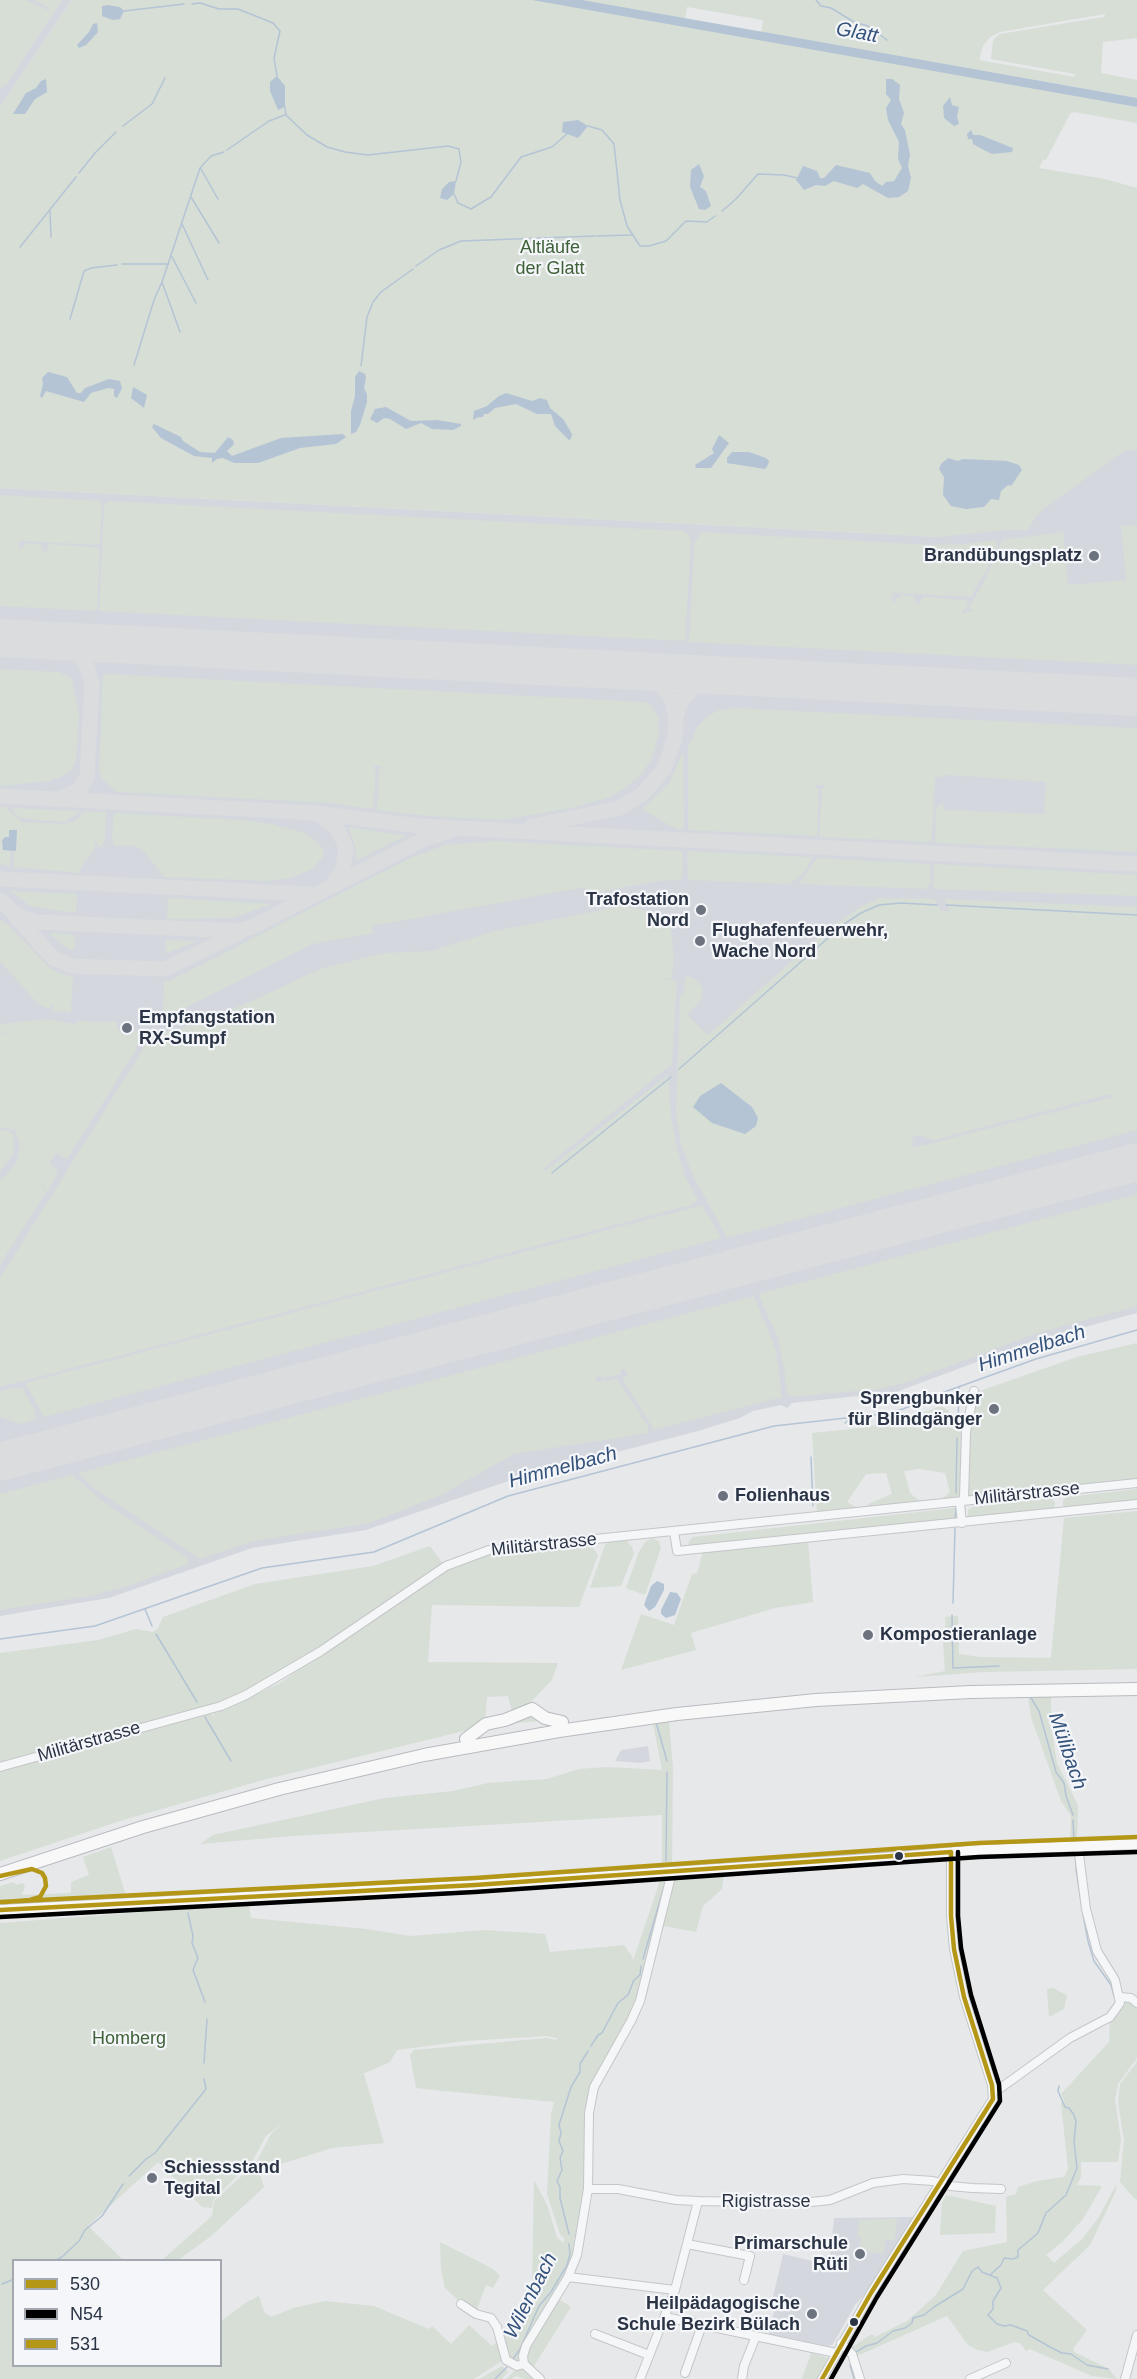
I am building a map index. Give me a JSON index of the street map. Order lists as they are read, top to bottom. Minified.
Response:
{"streets":{"street":["Militärstrasse","Rigistrasse"]},"water":["Glatt","Himmelbach","Mülibach","Wilenbach"],"parks":["Altläufe der Glatt","Homberg"],"places":["Brandübungsplatz","Trafostation Nord","Flughafenfeuerwehr, Wache Nord","Empfangstation RX-Sumpf","Sprengbunker für Blindgänger","Folienhaus","Kompostieranlage","Schiessstand Tegital","Primarschule Rüti","Heilpädagogische Schule Bezirk Bülach"],"lines":["transit line 531","transit line 530","transit line N54"],"legend":["530","N54","531"]}
